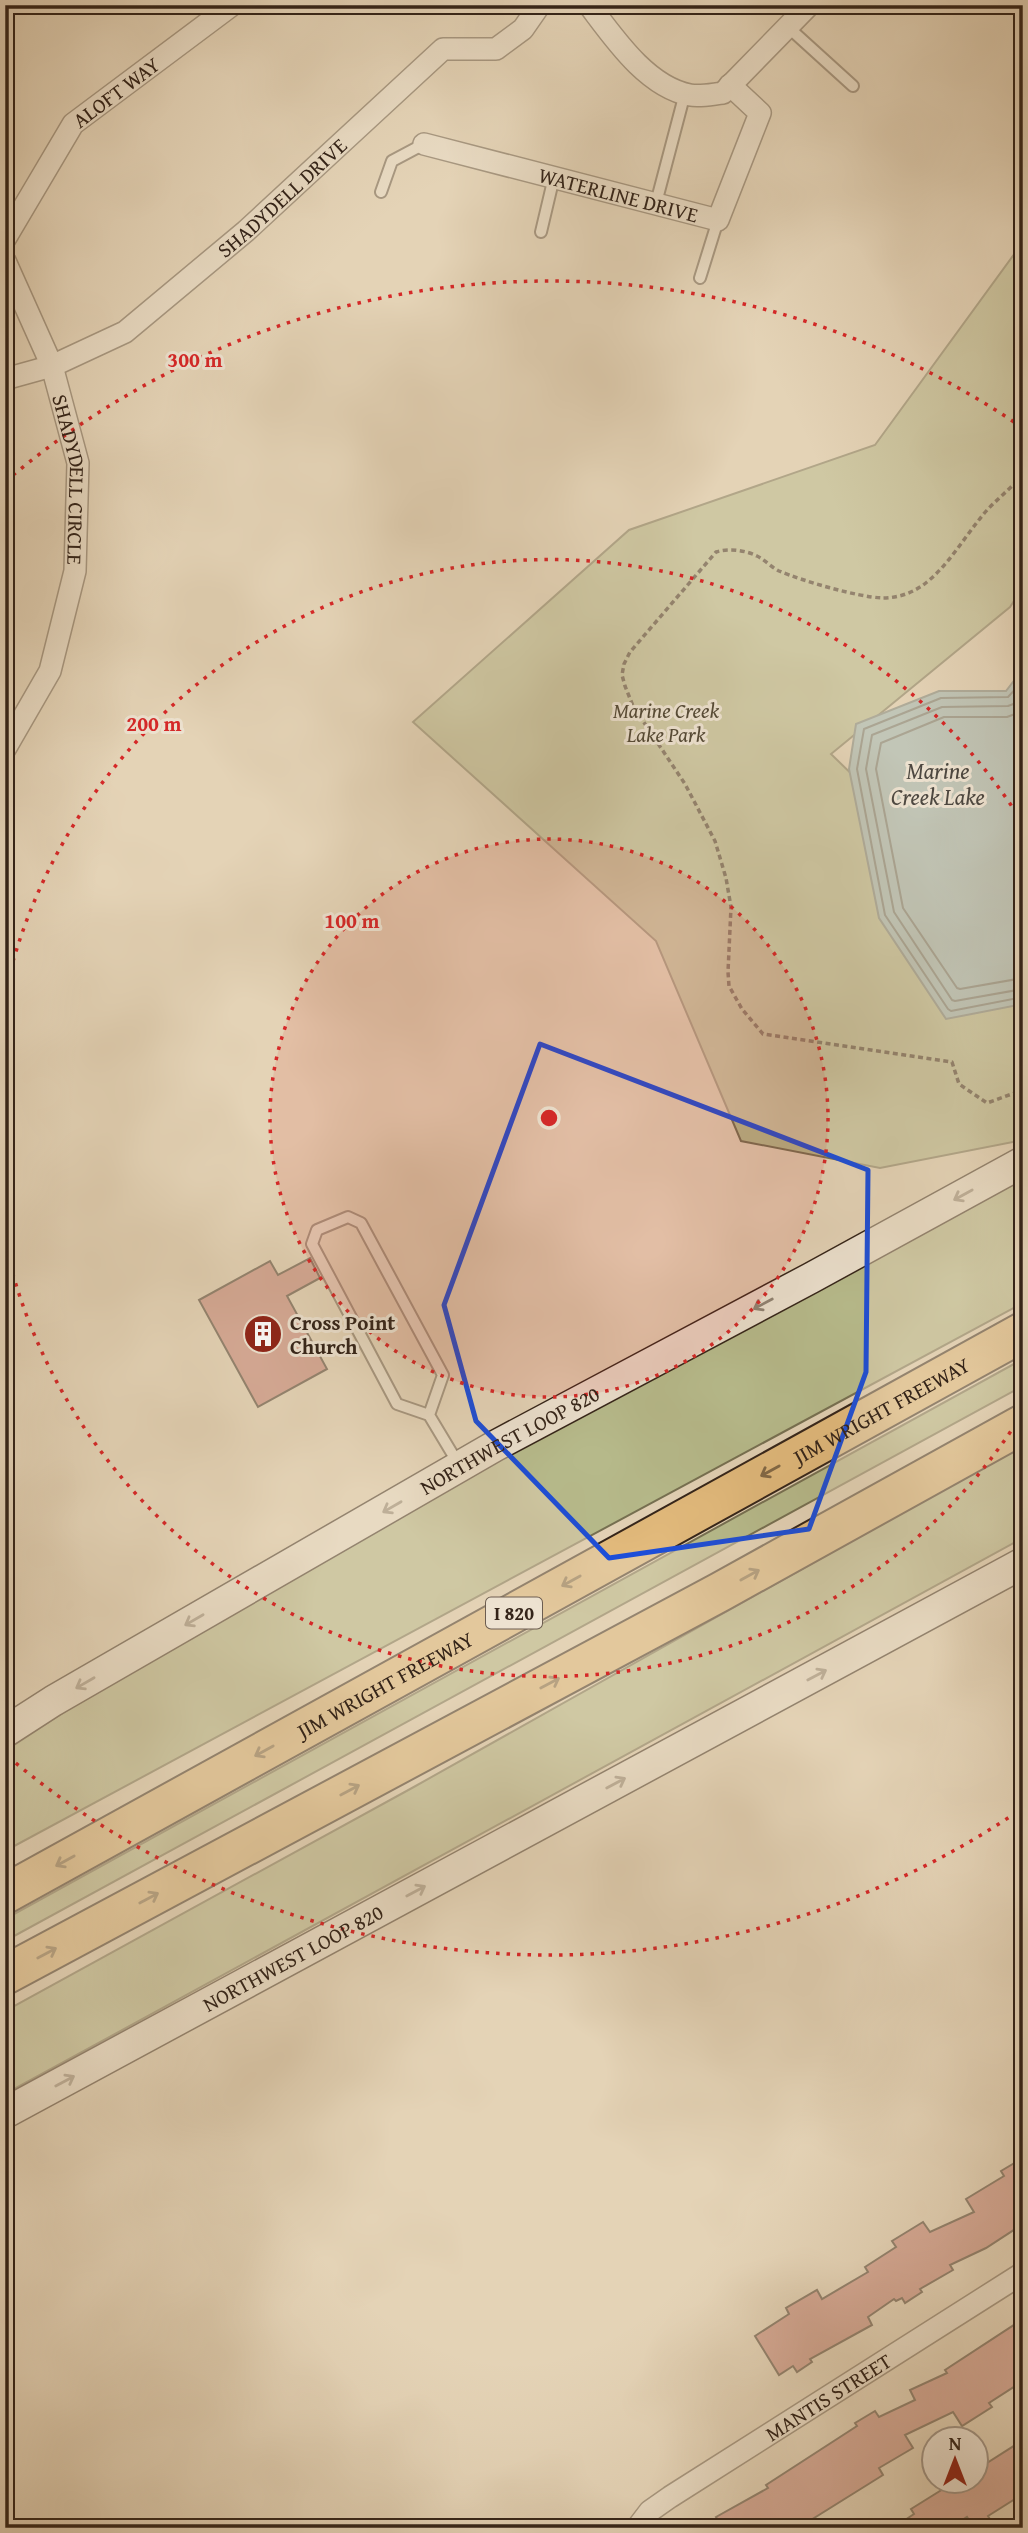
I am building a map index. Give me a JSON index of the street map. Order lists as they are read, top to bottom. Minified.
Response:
{"streets":{"highway":["JIM WRIGHT FREEWAY","I 820"],"main road":["NORTHWEST LOOP 820"],"street":["ALOFT WAY","WATERLINE DRIVE","SHADYDELL DRIVE","SHADYDELL CIRCLE","MANTIS STREET"]},"crossings":[["SHADYDELL DRIVE","SHADYDELL CIRCLE"]],"water":["Marine Creek Lake"],"parks":["Marine Creek Lake Park"],"places":{"building":["Cross Point Church"]},"north":"top","rings":["300 m","200 m","100 m"]}
